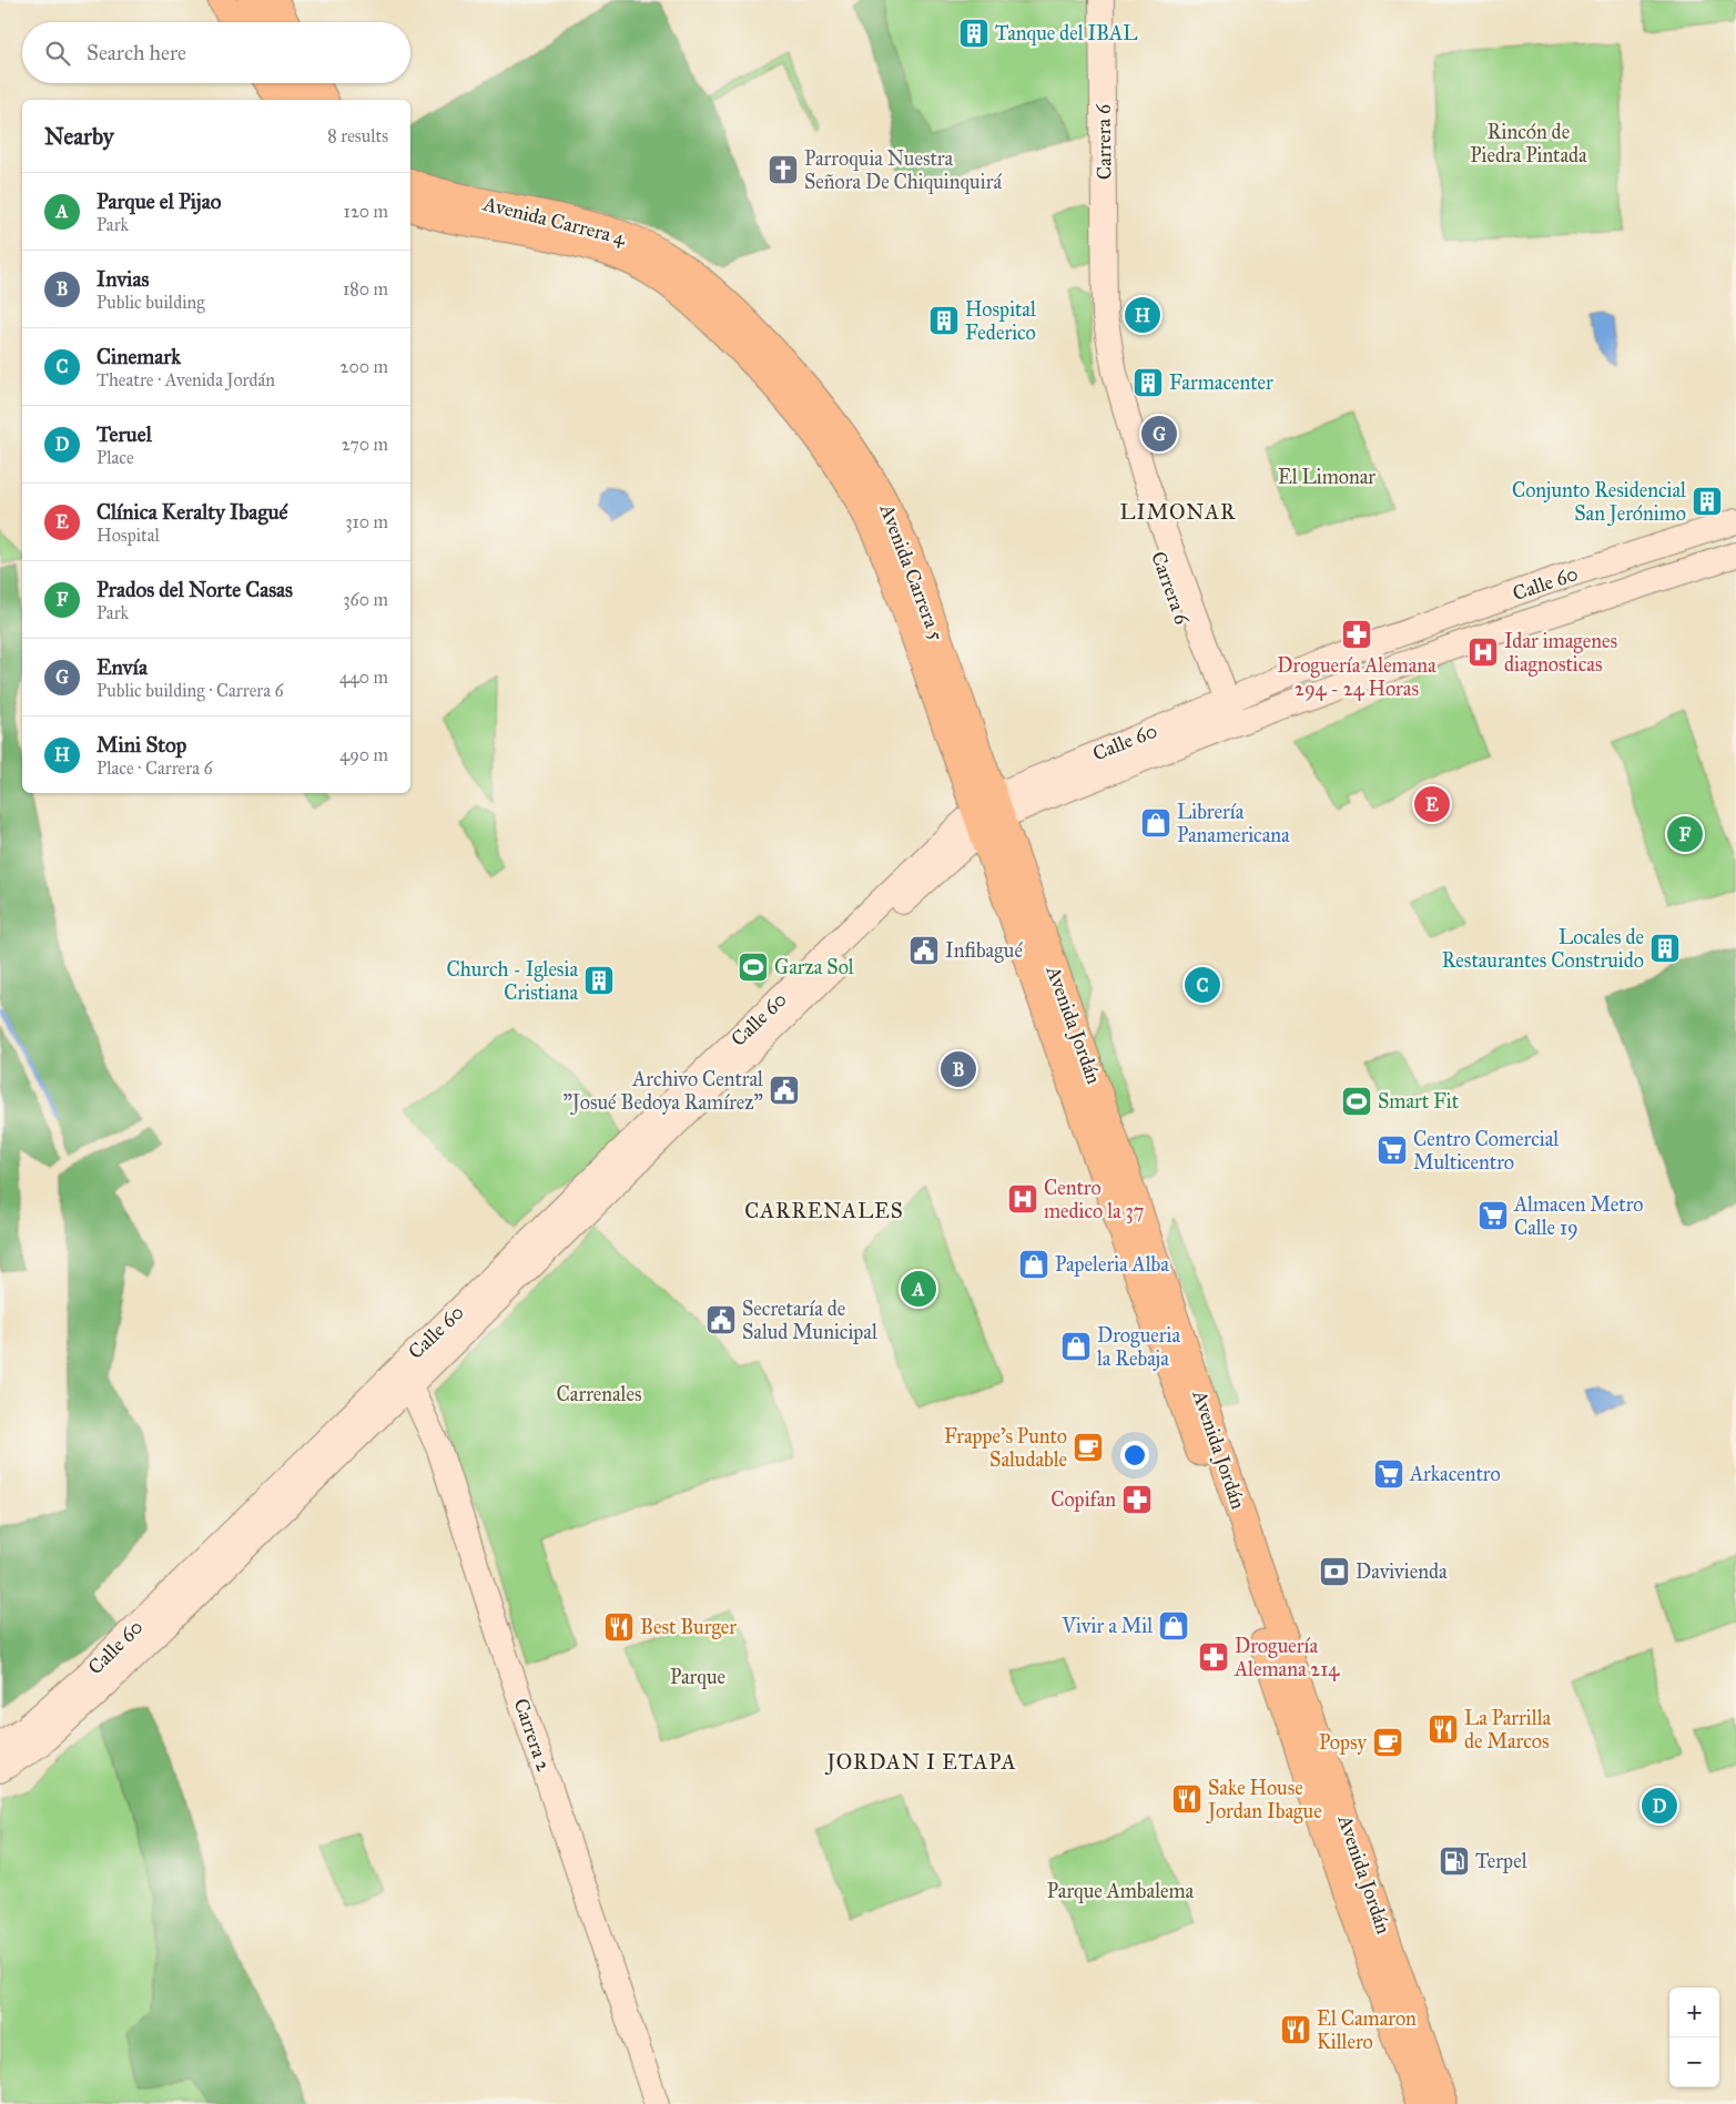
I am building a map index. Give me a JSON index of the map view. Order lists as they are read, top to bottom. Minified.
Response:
{"streets":{"main road":["Carrera 6","Avenida Carrera 4","Avenida Carrera 5","Calle 60","Avenida Jordán","Carrera 2"]},"crossings":[["Carrera 6","Calle 60"],["Avenida Carrera 4","Avenida Carrera 5"],["Avenida Carrera 5","Calle 60"],["Avenida Carrera 5","Avenida Jordán"],["Calle 60","Avenida Jordán"],["Calle 60","Carrera 2"]],"districts":["LIMONAR","CARRENALES","JORDAN I ETAPA"],"parks":["Rincón de Piedra Pintada","El Limonar","Carrenales","Parque","Parque Ambalema"],"places":{"building":["Tanque del IBAL","Hospital Federico","Farmacenter","Conjunto Residencial San Jerónimo","Locales de Restaurantes Construido","Church - Iglesia Cristiana"],"church":["Parroquia Nuestra Señora De Chiquinquirá"],"pharmacy":["Droguería Alemana 294 - 24 Horas","Copifan","Droguería Alemana 214"],"hospital":["Idar imagenes diagnosticas","Centro medico la 37"],"shop":["Librería Panamericana","Papeleria Alba","Drogueria la Rebaja","Vivir a Mil"],"public building":["Infibagué","Archivo Central \"Josué Bedoya Ramírez\"","Secretaría de Salud Municipal"],"sports":["Garza Sol","Smart Fit"],"supermarket":["Centro Comercial Multicentro","Almacen Metro Calle 19","Arkacentro"],"cafe":["Frappe's Punto Saludable","Popsy"],"bank":["Davivienda"],"restaurant":["Best Burger","La Parrilla de Marcos","Sake House Jordan Ibague","El Camaron Killero"],"fuel station":["Terpel"]},"page":{"search":"Search here","heading":["Nearby","8 results"],"list":[{"mark":"A","name":"Parque el Pijao","note":"Park","value":"120 m"},{"mark":"B","name":"Invias","note":"Public building","value":"180 m"},{"mark":"C","name":"Cinemark","note":"Theatre · Avenida Jordán","value":"200 m"},{"mark":"D","name":"Teruel","note":"Place","value":"270 m"},{"mark":"E","name":"Clínica Keralty Ibagué","note":"Hospital","value":"310 m"},{"mark":"F","name":"Prados del Norte Casas","note":"Park","value":"360 m"},{"mark":"G","name":"Envía","note":"Public building · Carrera 6","value":"440 m"},{"mark":"H","name":"Mini Stop","note":"Place · Carrera 6","value":"490 m"}],"pins":["H","G","E","F","C","B","A","D"],"map_buttons":["+","−"]}}
